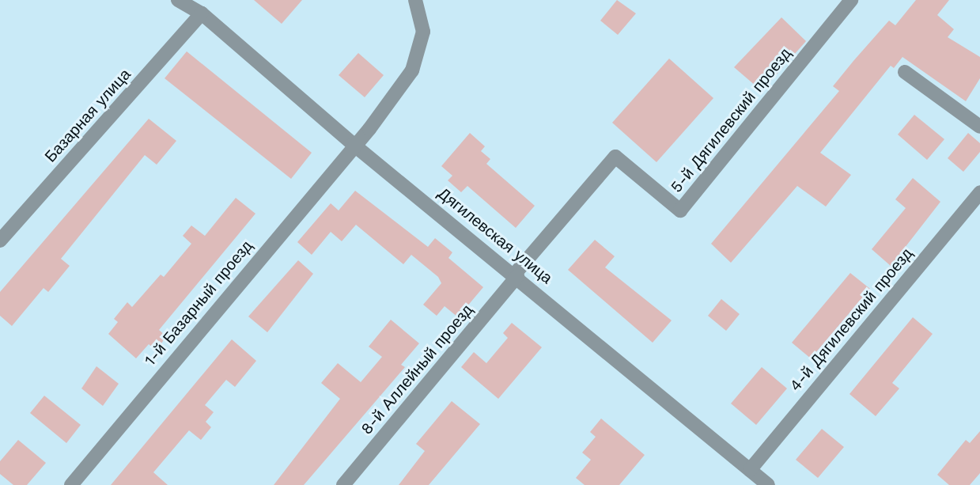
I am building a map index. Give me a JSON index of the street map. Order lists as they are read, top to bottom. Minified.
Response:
{"streets":{"street":["Базарная улица","5-й Дягилевский проезд","Дягилевская улица","1-й Базарный проезд","4-й Дягилевский проезд","8-й Аллейный проезд"]},"crossings":[["Базарная улица","Дягилевская улица"],["5-й Дягилевский проезд","Дягилевская улица"],["5-й Дягилевский проезд","8-й Аллейный проезд"],["Дягилевская улица","1-й Базарный проезд"],["Дягилевская улица","4-й Дягилевский проезд"],["Дягилевская улица","8-й Аллейный проезд"]]}
